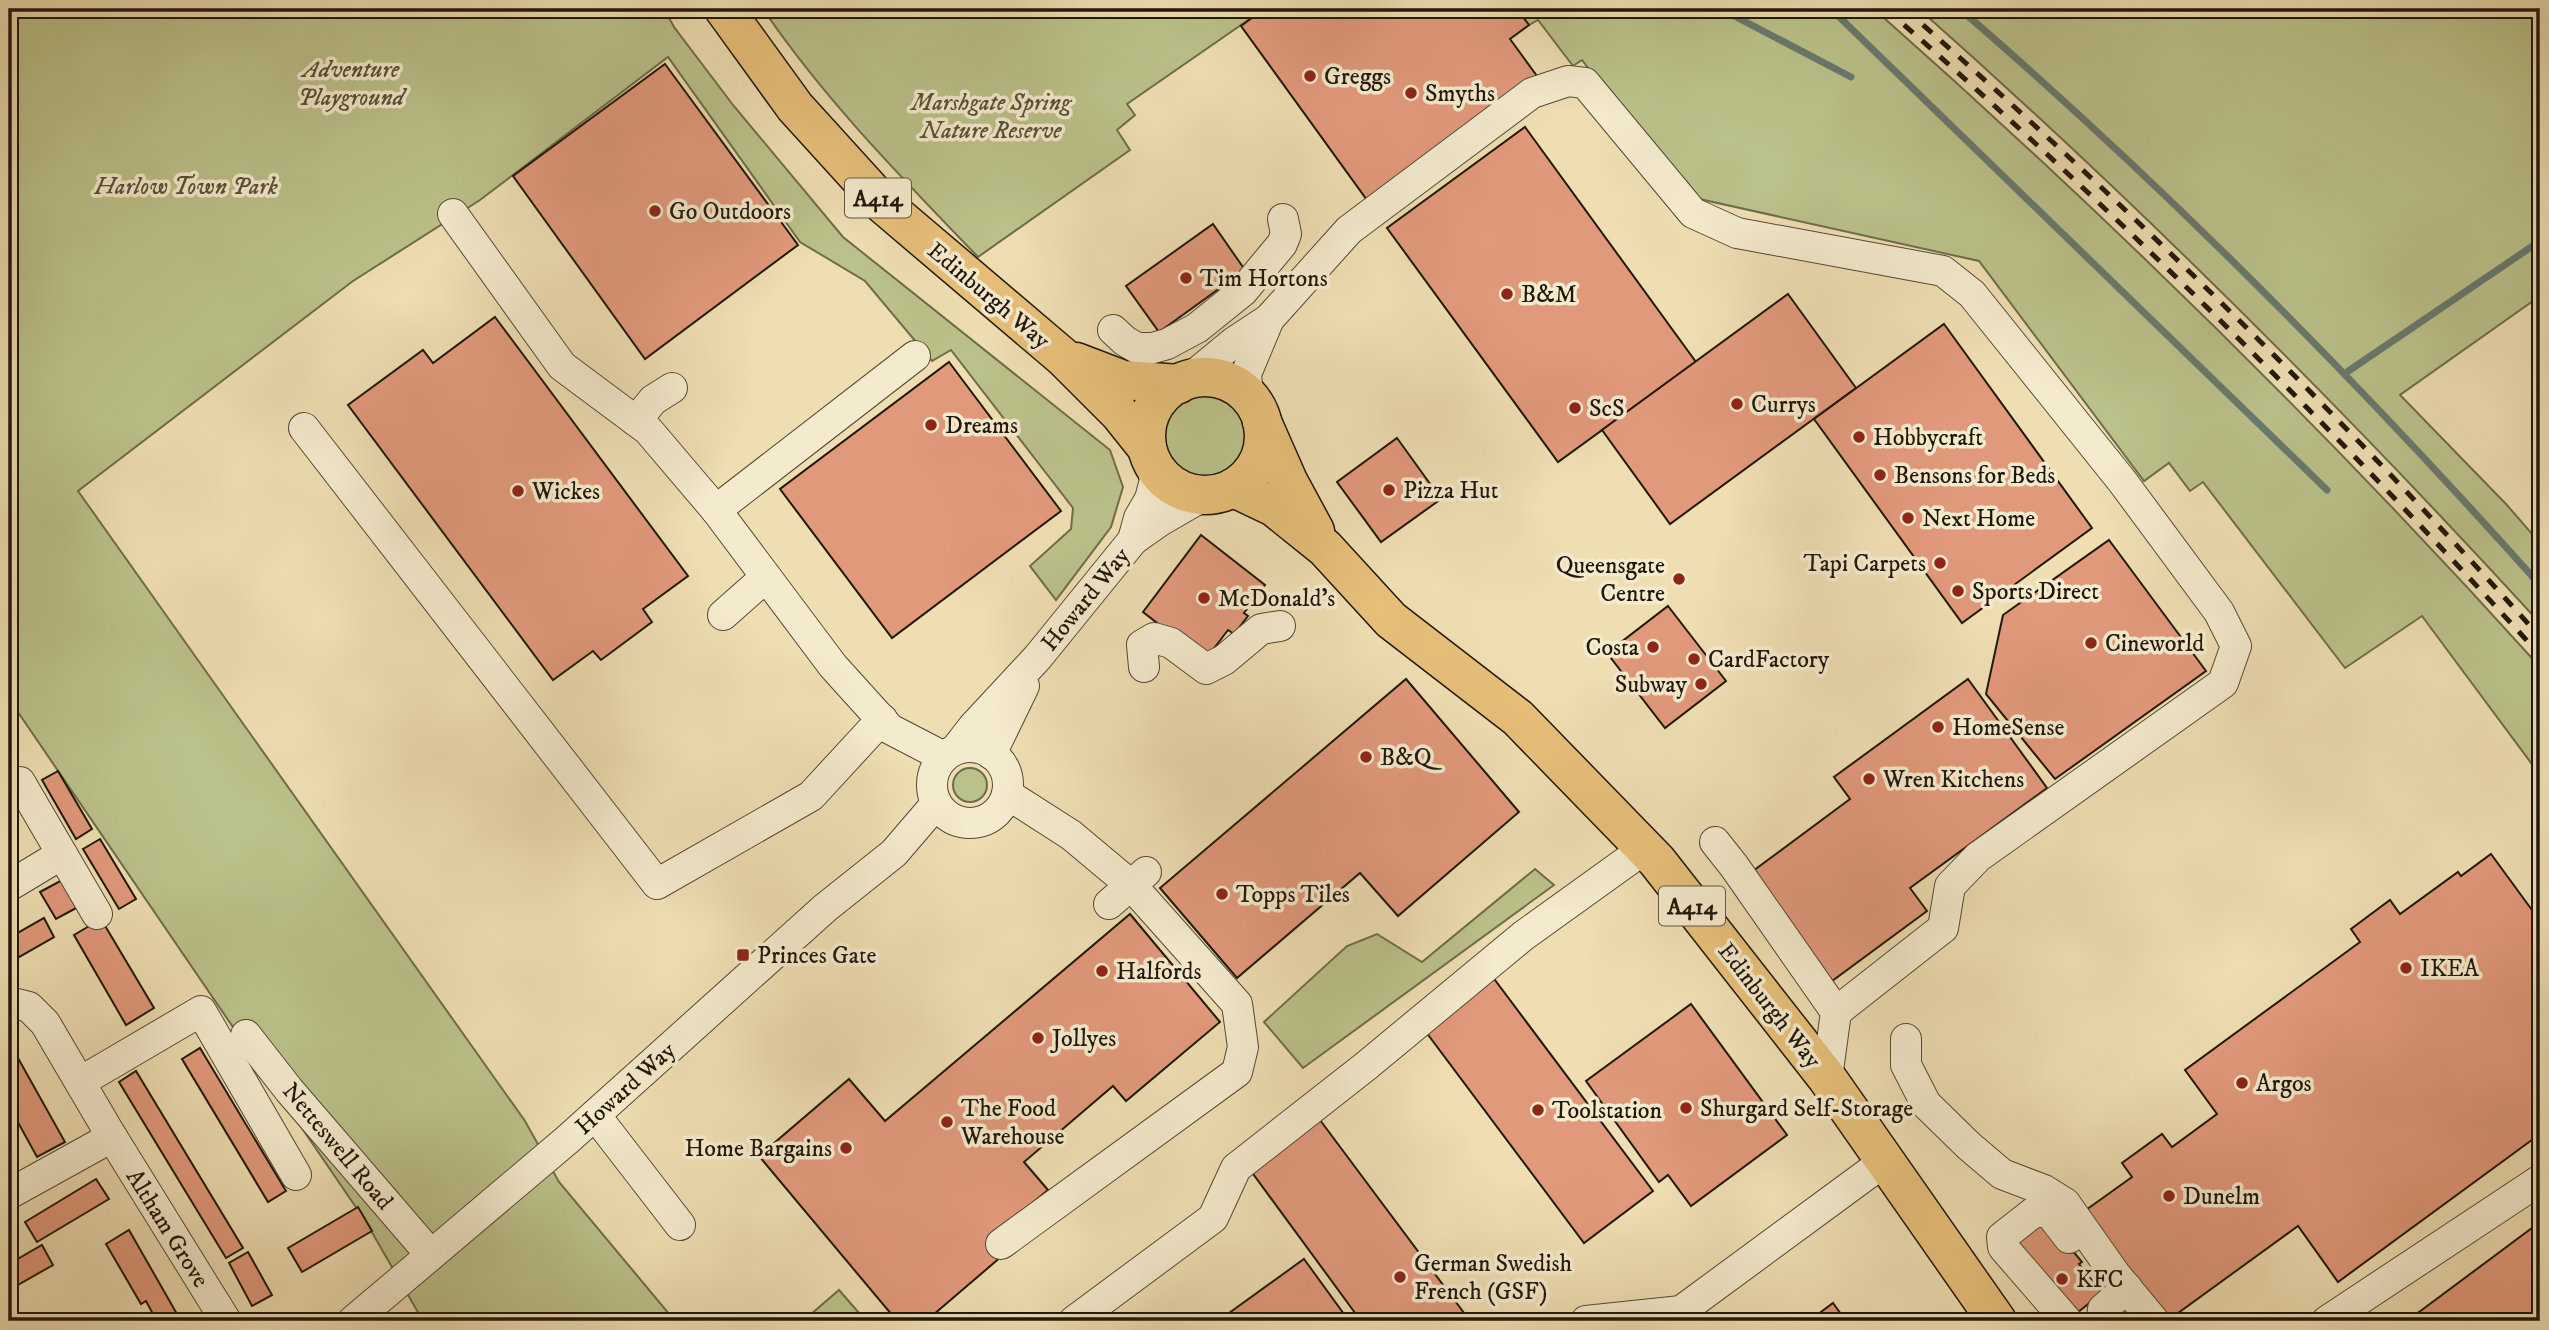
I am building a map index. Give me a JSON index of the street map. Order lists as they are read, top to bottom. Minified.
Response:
{"streets":{"highway":["A414","Edinburgh Way"],"street":["Howard Way","Netteswell Road","Altham Grove"]},"crossings":[["Howard Way","Netteswell Road"]],"parks":["Adventure Playground","Marshgate Spring Nature Reserve","Harlow Town Park"],"places":{"other":["Greggs","Smyths","Go Outdoors","Tim Hortons","B&M","Currys","ScS","Dreams","Hobbycraft","Bensons for Beds","Pizza Hut","Wickes","Next Home","Tapi Carpets","Queensgate Centre","Sports Direct","McDonald's","Cineworld","Costa","CardFactory","Subway","HomeSense","B&Q","Wren Kitchens","Topps Tiles","IKEA","Halfords","Jollyes","Argos","Shurgard Self-Storage","Toolstation","The Food Warehouse","Home Bargains","Dunelm","German Swedish French (GSF)","KFC"],"transit":["Princes Gate"]}}
